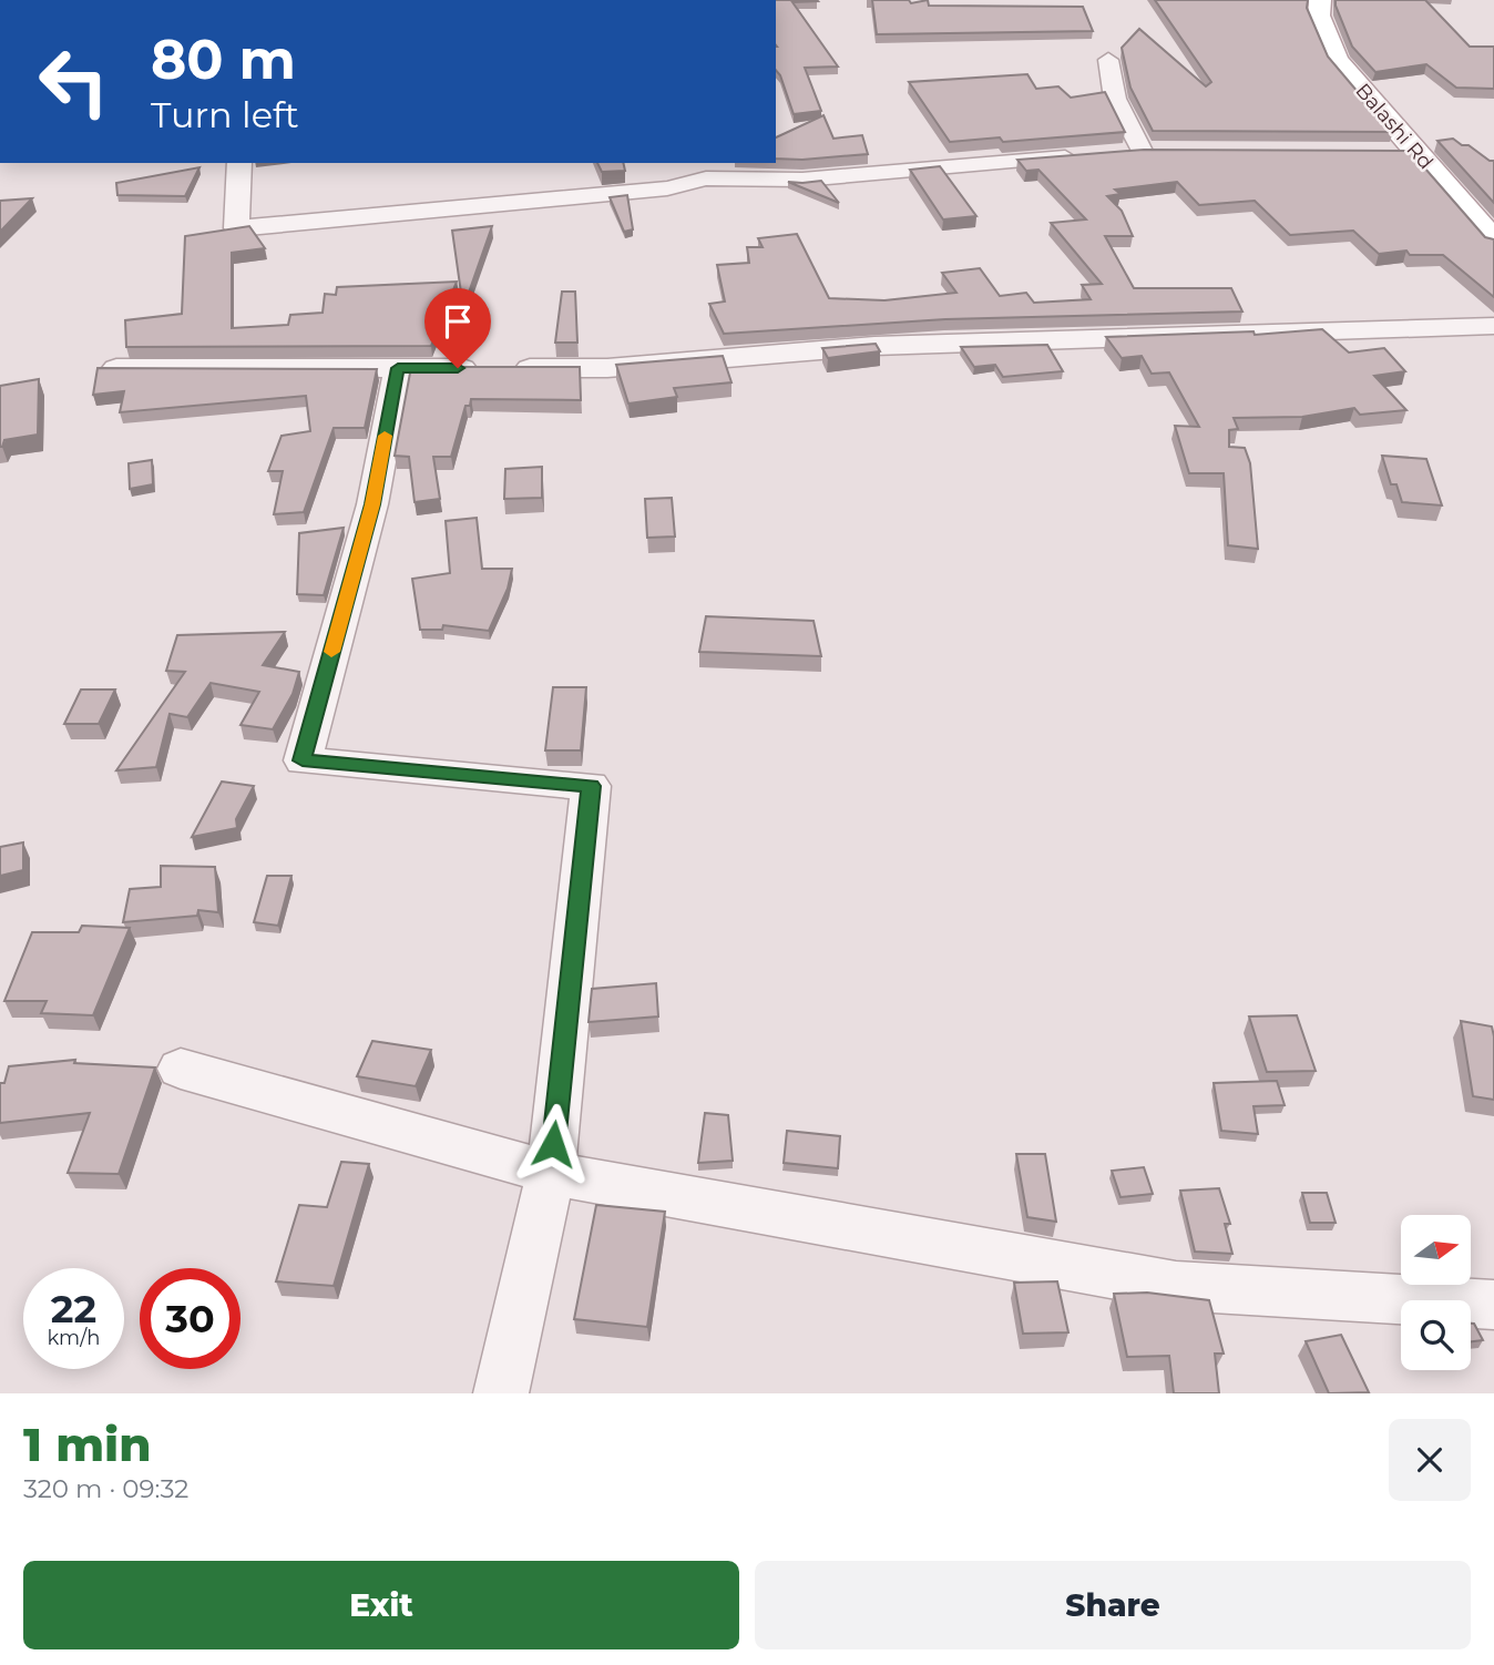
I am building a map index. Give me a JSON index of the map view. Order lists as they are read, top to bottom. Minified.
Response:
{"streets":{"main road":["Balashi Rd"]},"north":"right","page":{"turn":["80 m","Turn left"],"speed":"22 km/h","limit":"30","heading":["1 min","320 m · 09:32"],"buttons":["Exit","Share"]}}
